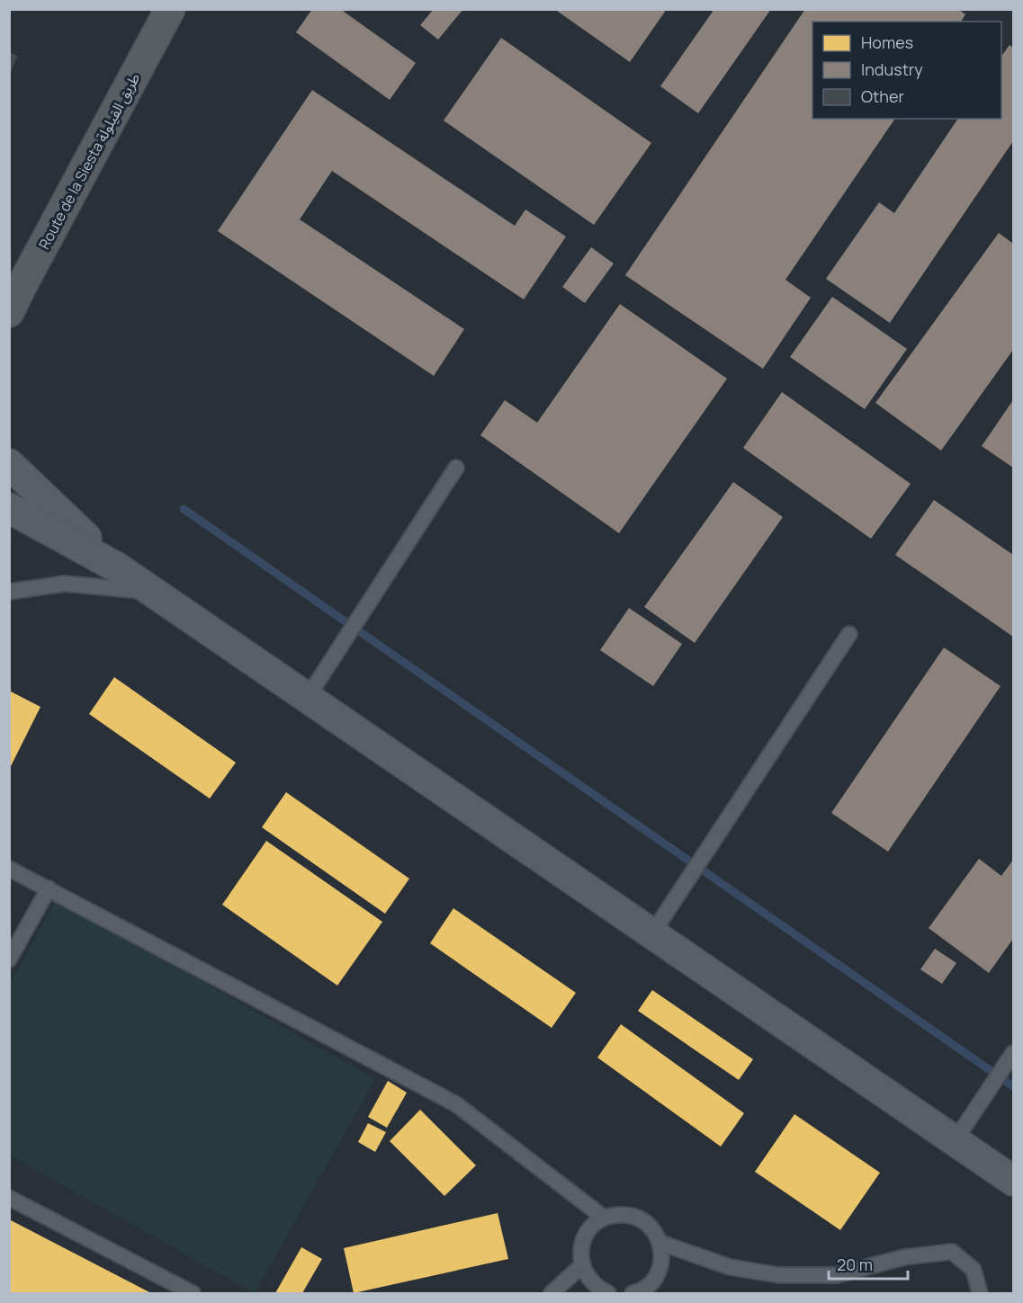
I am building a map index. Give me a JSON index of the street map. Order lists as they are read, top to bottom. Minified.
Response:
{"streets":{"main road":["Route de la Siesta طريق القيلولة"]},"legend":["Homes","Industry","Other"],"scale_bar":"20 m"}
